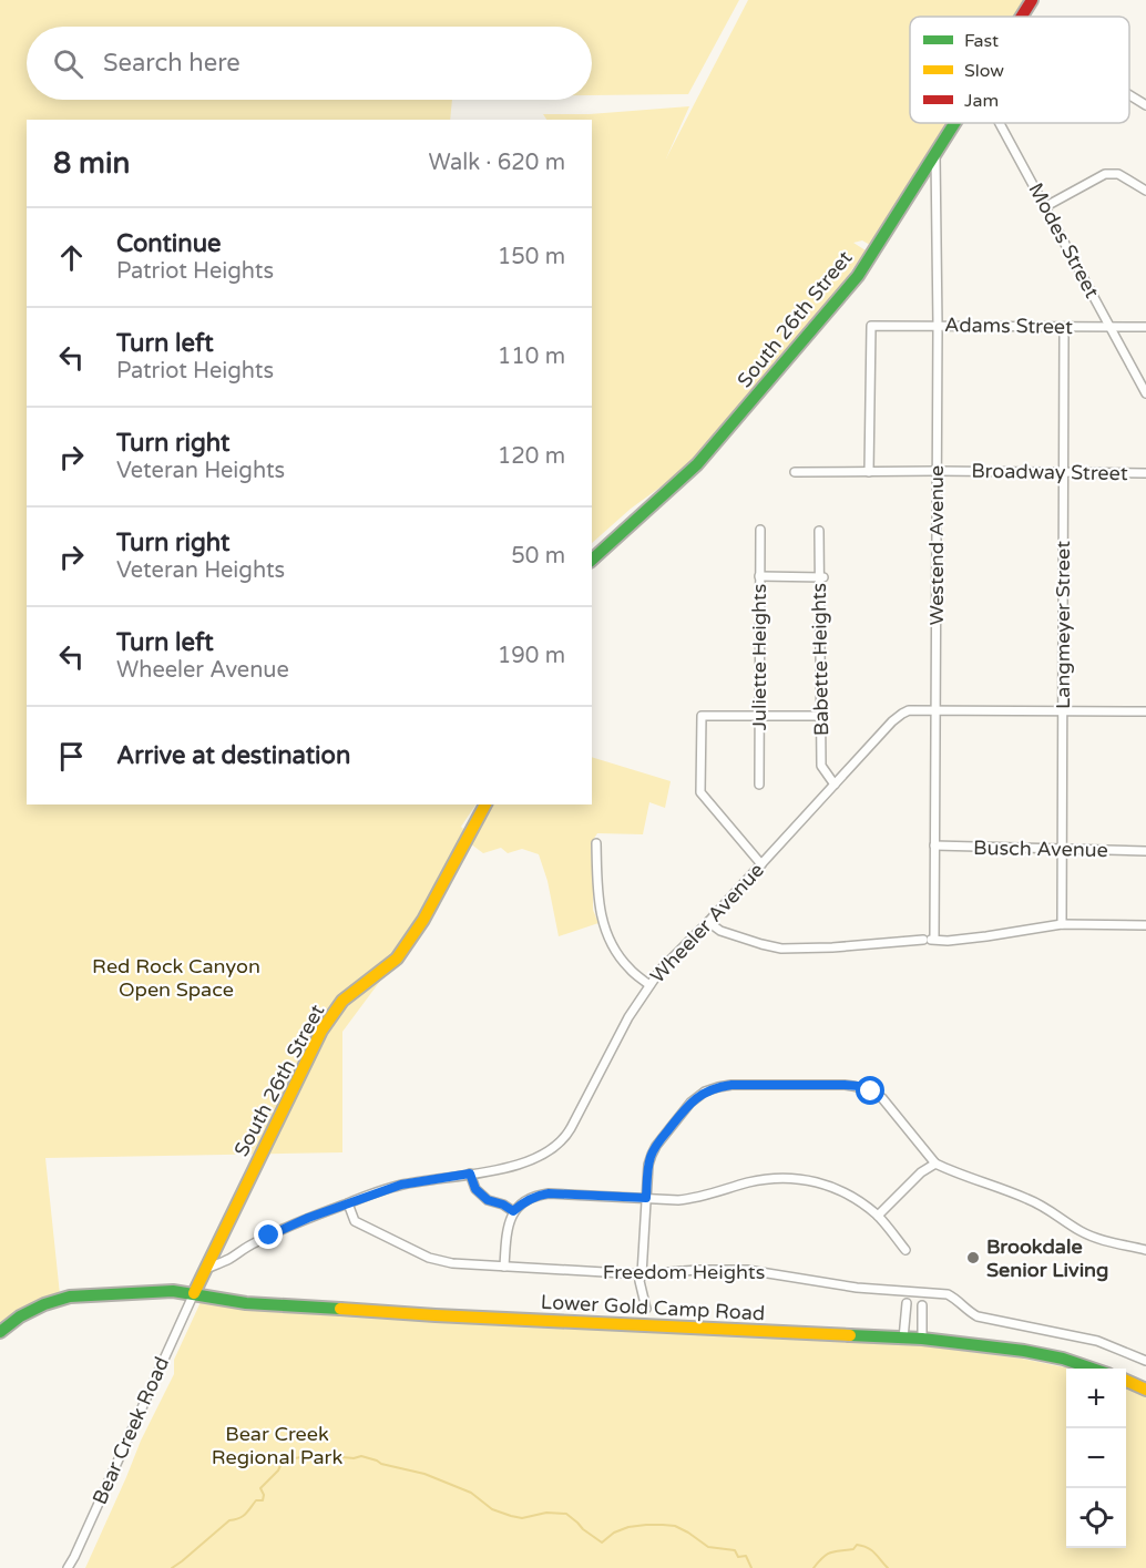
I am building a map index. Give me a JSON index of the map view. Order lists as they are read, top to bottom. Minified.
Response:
{"streets":{"street":["Modes Street","South 26th Street","Adams Street","Broadway Street","Westend Avenue","Langmeyer Street","Juliette Heights","Babette Heights","Busch Avenue","Wheeler Avenue","Freedom Heights","Lower Gold Camp Road","Bear Creek Road"]},"crossings":[["Modes Street","Adams Street"],["South 26th Street","Westend Avenue"],["South 26th Street","Wheeler Avenue"],["South 26th Street","Lower Gold Camp Road"],["South 26th Street","Bear Creek Road"],["Adams Street","Broadway Street"],["Adams Street","Westend Avenue"],["Adams Street","Langmeyer Street"],["Broadway Street","Westend Avenue"],["Broadway Street","Langmeyer Street"],["Westend Avenue","Busch Avenue"],["Westend Avenue","Wheeler Avenue"],["Langmeyer Street","Busch Avenue"],["Langmeyer Street","Wheeler Avenue"],["Babette Heights","Wheeler Avenue"],["Wheeler Avenue","Freedom Heights"],["Lower Gold Camp Road","Bear Creek Road"]],"parks":["Red Rock Canyon Open Space","Bear Creek Regional Park"],"places":["Brookdale Senior Living"],"legend":["Fast","Slow","Jam"],"page":{"search":"Search here","heading":["8 min","Walk · 620 m"],"list":[["Continue","Patriot Heights","150 m"],["Turn left","Patriot Heights","110 m"],["Turn right","Veteran Heights","120 m"],["Turn right","Veteran Heights","50 m"],["Turn left","Wheeler Avenue","190 m"],"Arrive at destination"],"map_buttons":["+","−"]}}
